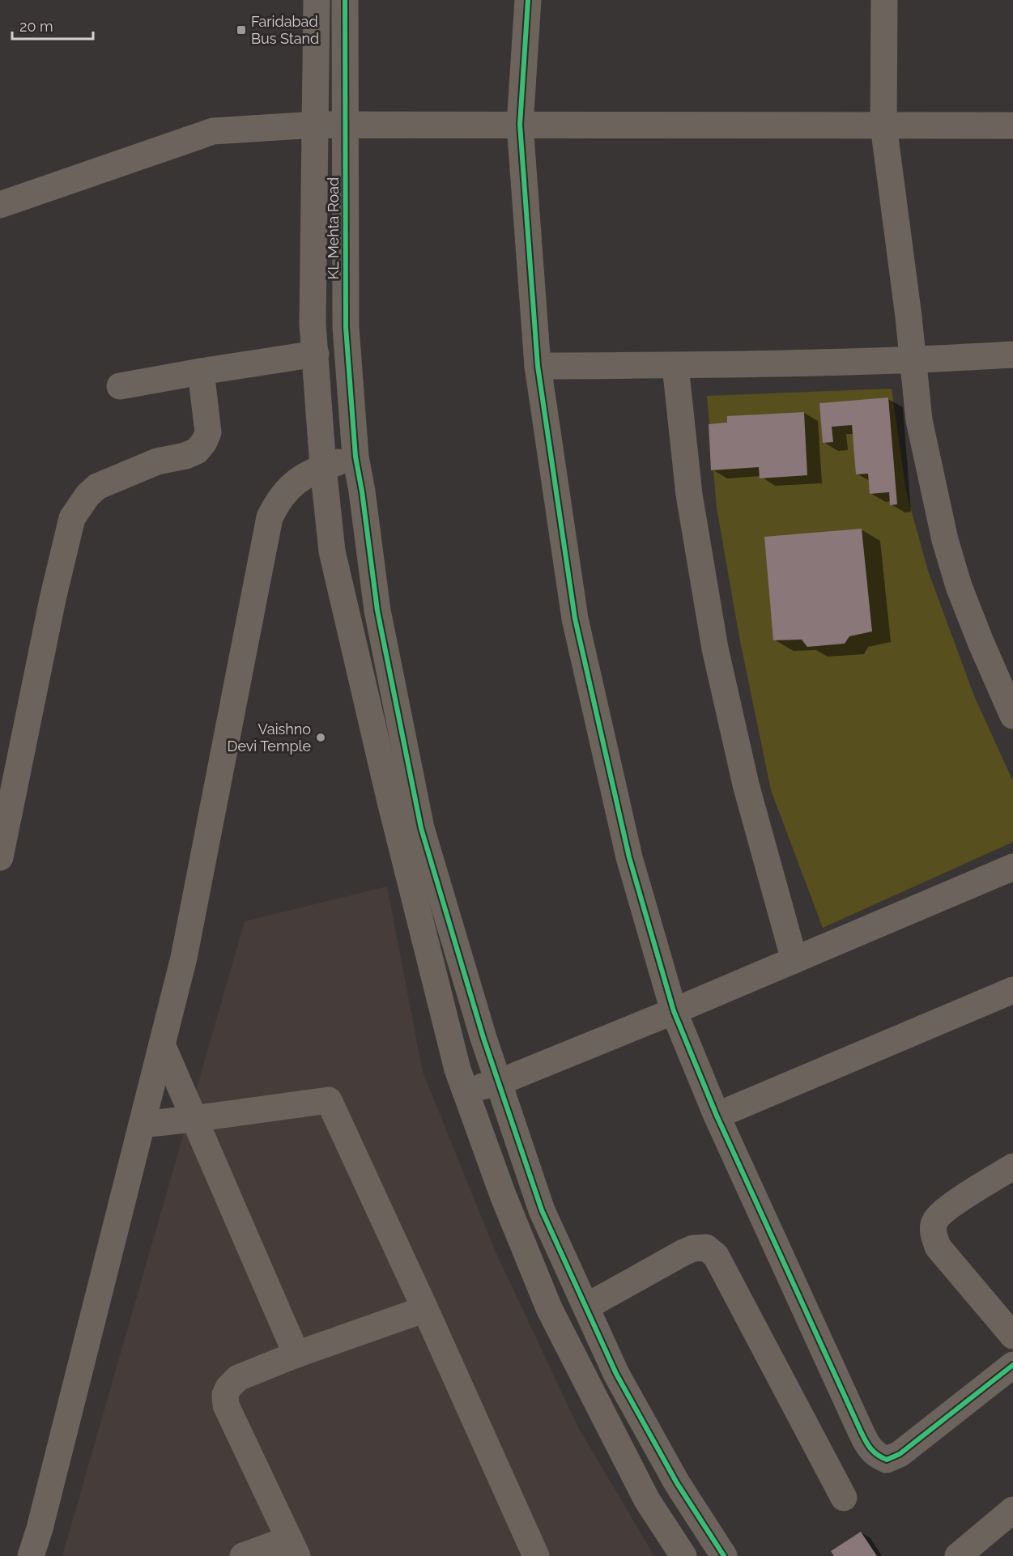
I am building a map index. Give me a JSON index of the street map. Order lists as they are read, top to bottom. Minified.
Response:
{"streets":{"street":["KL Mehta Road"]},"places":{"transit":["Faridabad Bus Stand"],"other":["Vaishno Devi Temple"]},"scale_bar":"20 m"}
